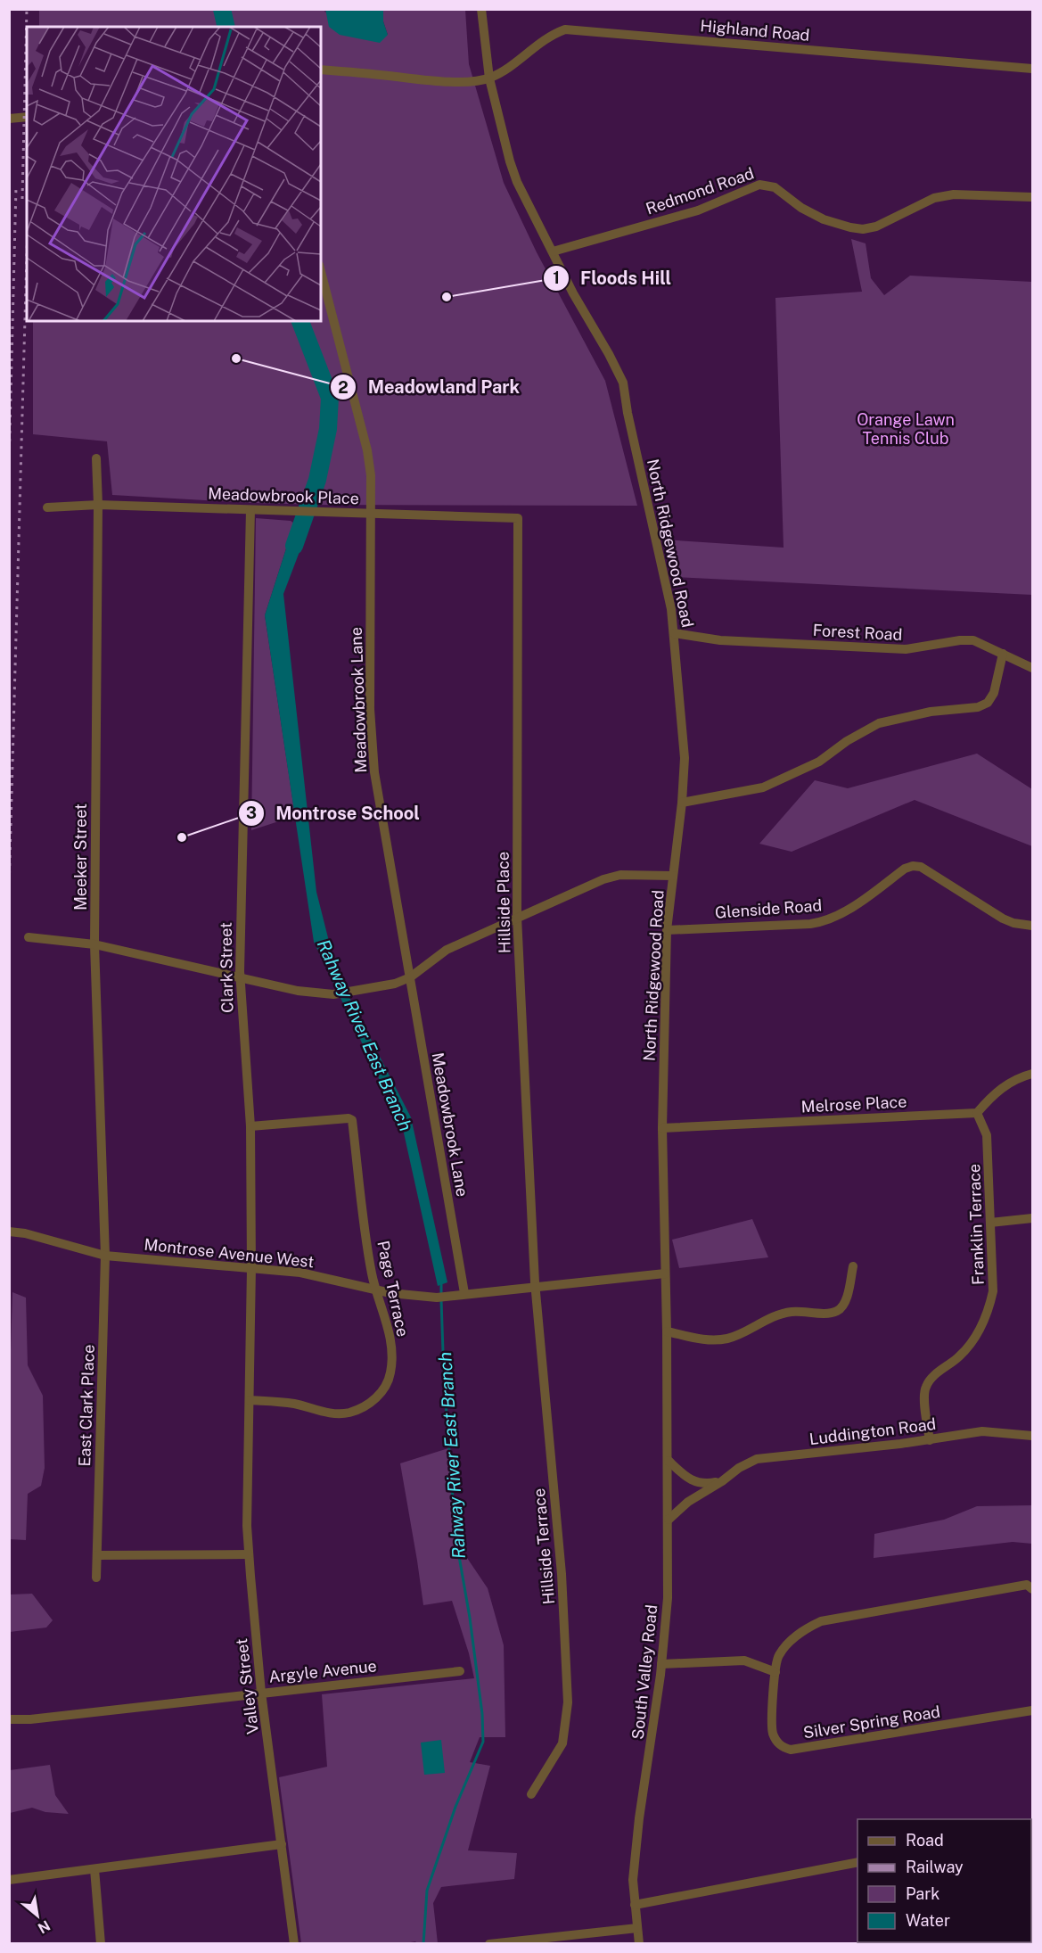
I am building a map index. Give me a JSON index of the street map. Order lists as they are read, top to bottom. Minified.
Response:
{"streets":{"street":["Highland Road","Redmond Road","Meadowbrook Place","North Ridgewood Road","Forest Road","Meadowbrook Lane","Meeker Street","Hillside Place","Glenside Road","Clark Street","Melrose Place","Franklin Terrace","Montrose Avenue West","Page Terrace","East Clark Place","Luddington Road","Hillside Terrace","Argyle Avenue","South Valley Road","Valley Street","Silver Spring Road"]},"crossings":[["Highland Road","North Ridgewood Road"],["Redmond Road","North Ridgewood Road"],["Meadowbrook Place","Meadowbrook Lane"],["Meadowbrook Place","Meeker Street"],["Meadowbrook Place","Hillside Place"],["Meadowbrook Place","Clark Street"],["North Ridgewood Road","Forest Road"],["North Ridgewood Road","Glenside Road"],["North Ridgewood Road","Melrose Place"],["North Ridgewood Road","Montrose Avenue West"],["North Ridgewood Road","South Valley Road"],["Meadowbrook Lane","Montrose Avenue West"],["Meeker Street","Montrose Avenue West"],["Meeker Street","East Clark Place"],["Hillside Place","Montrose Avenue West"],["Hillside Place","Hillside Terrace"],["Clark Street","Montrose Avenue West"],["Clark Street","Page Terrace"],["Clark Street","Valley Street"],["Melrose Place","Franklin Terrace"],["Franklin Terrace","Luddington Road"],["Montrose Avenue West","Page Terrace"],["Montrose Avenue West","East Clark Place"],["Montrose Avenue West","Hillside Terrace"],["Luddington Road","South Valley Road"],["Argyle Avenue","Valley Street"]],"water":["Rahway River East Branch"],"parks":["Orange Lawn Tennis Club"],"places":["Floods Hill","Meadowland Park","Montrose School"],"legend":["Road","Railway","Park","Water"],"north":"bottom right"}
